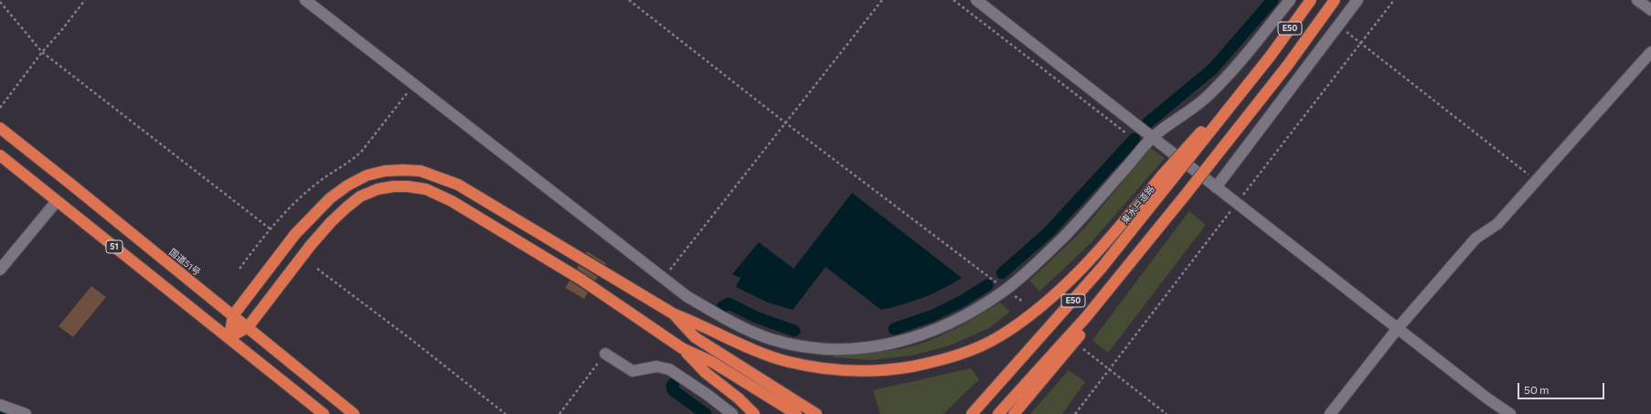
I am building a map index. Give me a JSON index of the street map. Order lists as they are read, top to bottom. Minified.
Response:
{"streets":{"highway":["E50","東水戸道路","51","国道51号"]},"crossings":[["E50","東水戸道路"]],"scale_bar":"50 m"}
